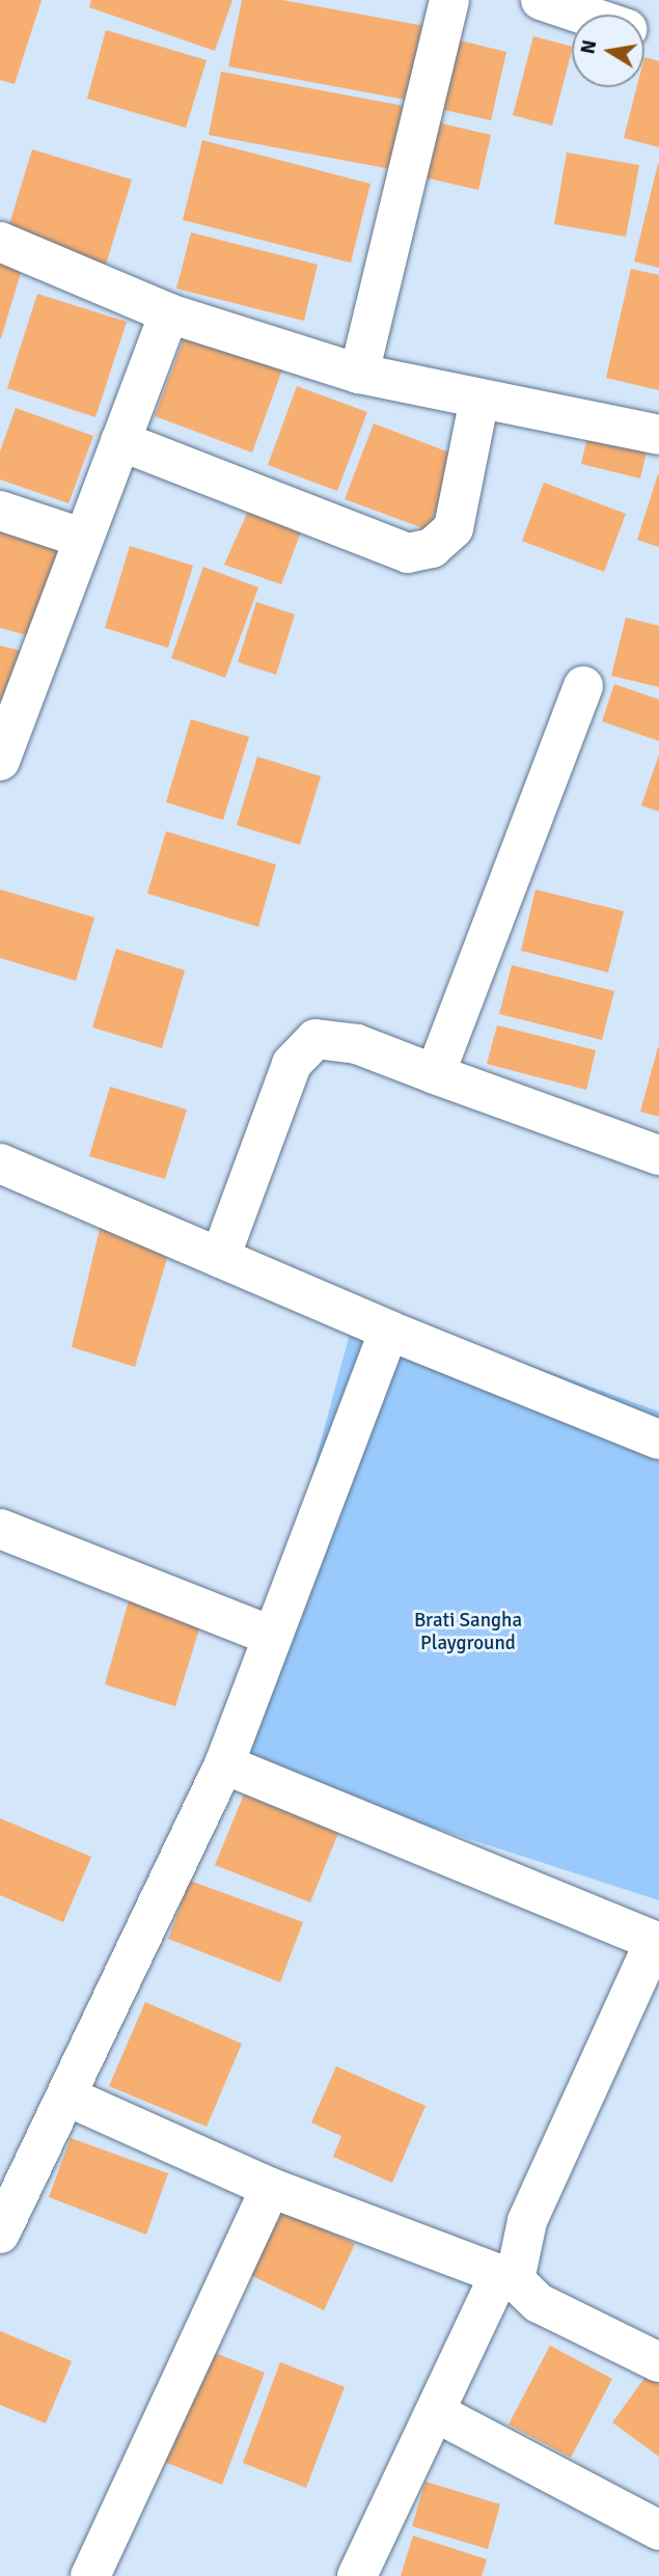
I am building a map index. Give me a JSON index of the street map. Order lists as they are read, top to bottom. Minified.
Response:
{"parks":["Brati Sangha Playground"],"north":"left"}
